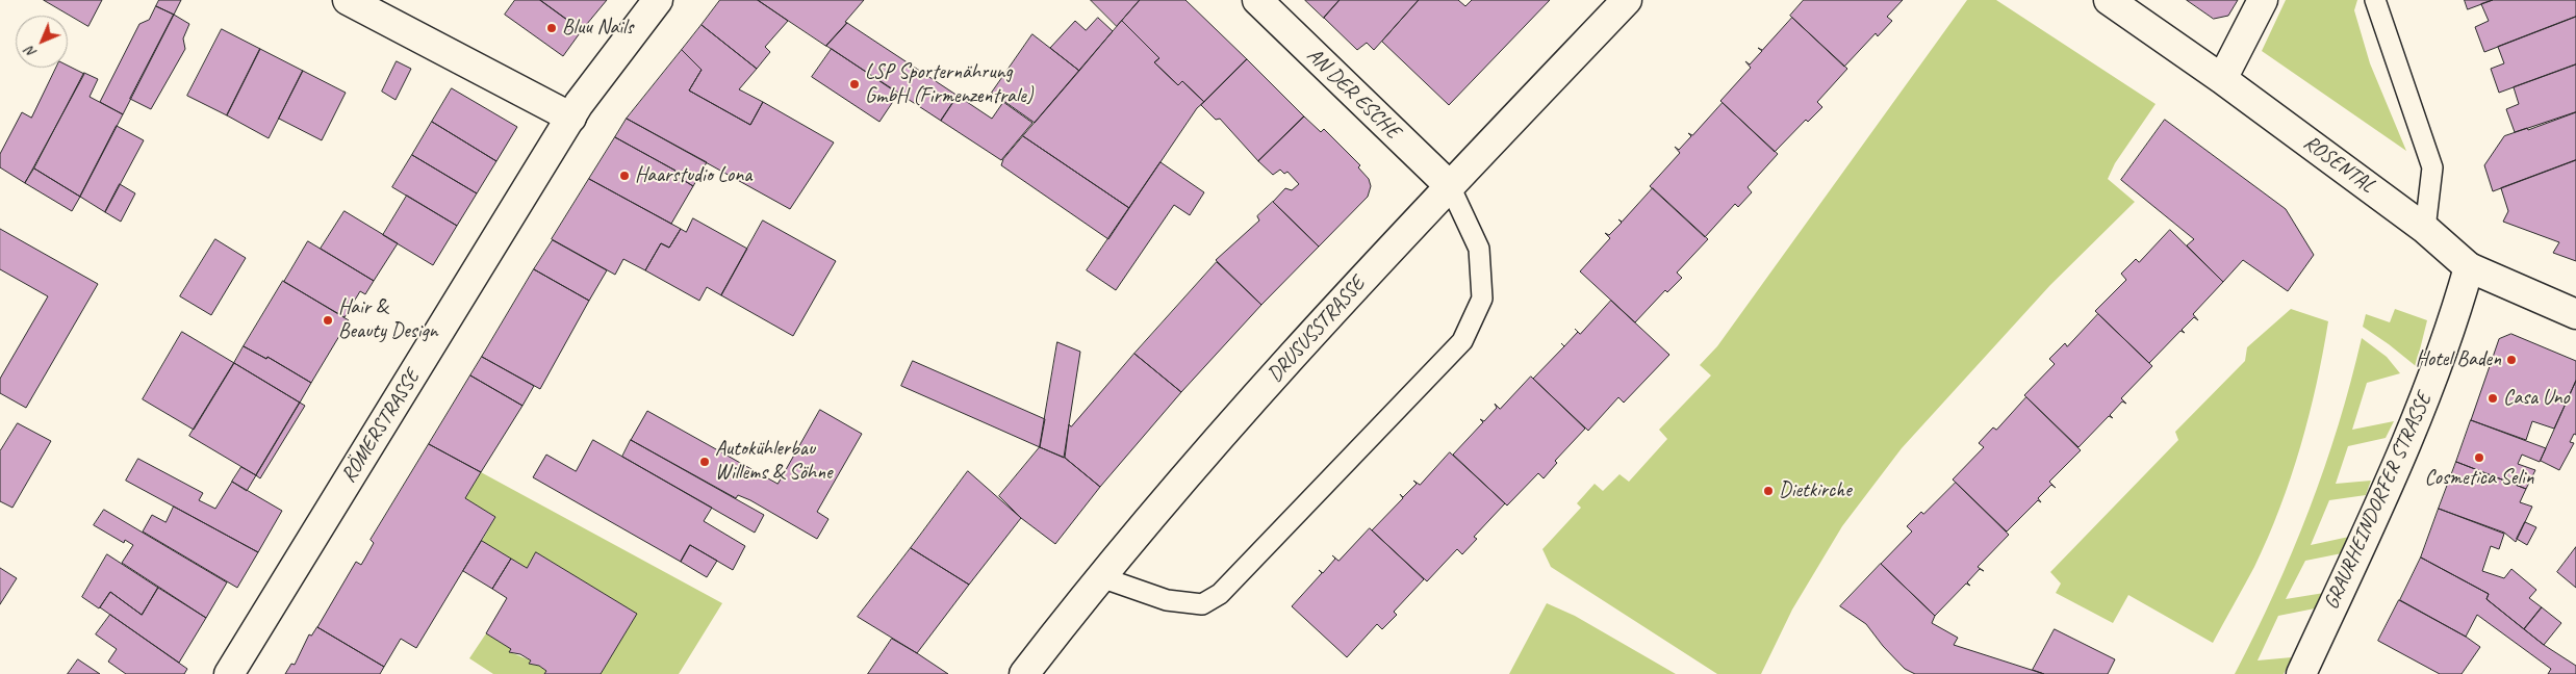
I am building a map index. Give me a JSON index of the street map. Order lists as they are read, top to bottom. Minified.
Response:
{"streets":{"street":["AN DER ESCHE","ROSENTAL","DRUSUSSTRASSE","RÖMERSTRASSE","GRAURHEINDORFER STRASSE"]},"crossings":[["AN DER ESCHE","DRUSUSSTRASSE"],["ROSENTAL","GRAURHEINDORFER STRASSE"]],"places":["Bluu Nails","LSP Sporternährung GmbH (Firmenzentrale)","Haarstudio Lona","Hair & Beauty Design","Hotel Baden","Casa Uno","Cosmetica Selin","Autokühlerbau Willems & Söhne","Dietkirche"],"north":"bottom left"}
